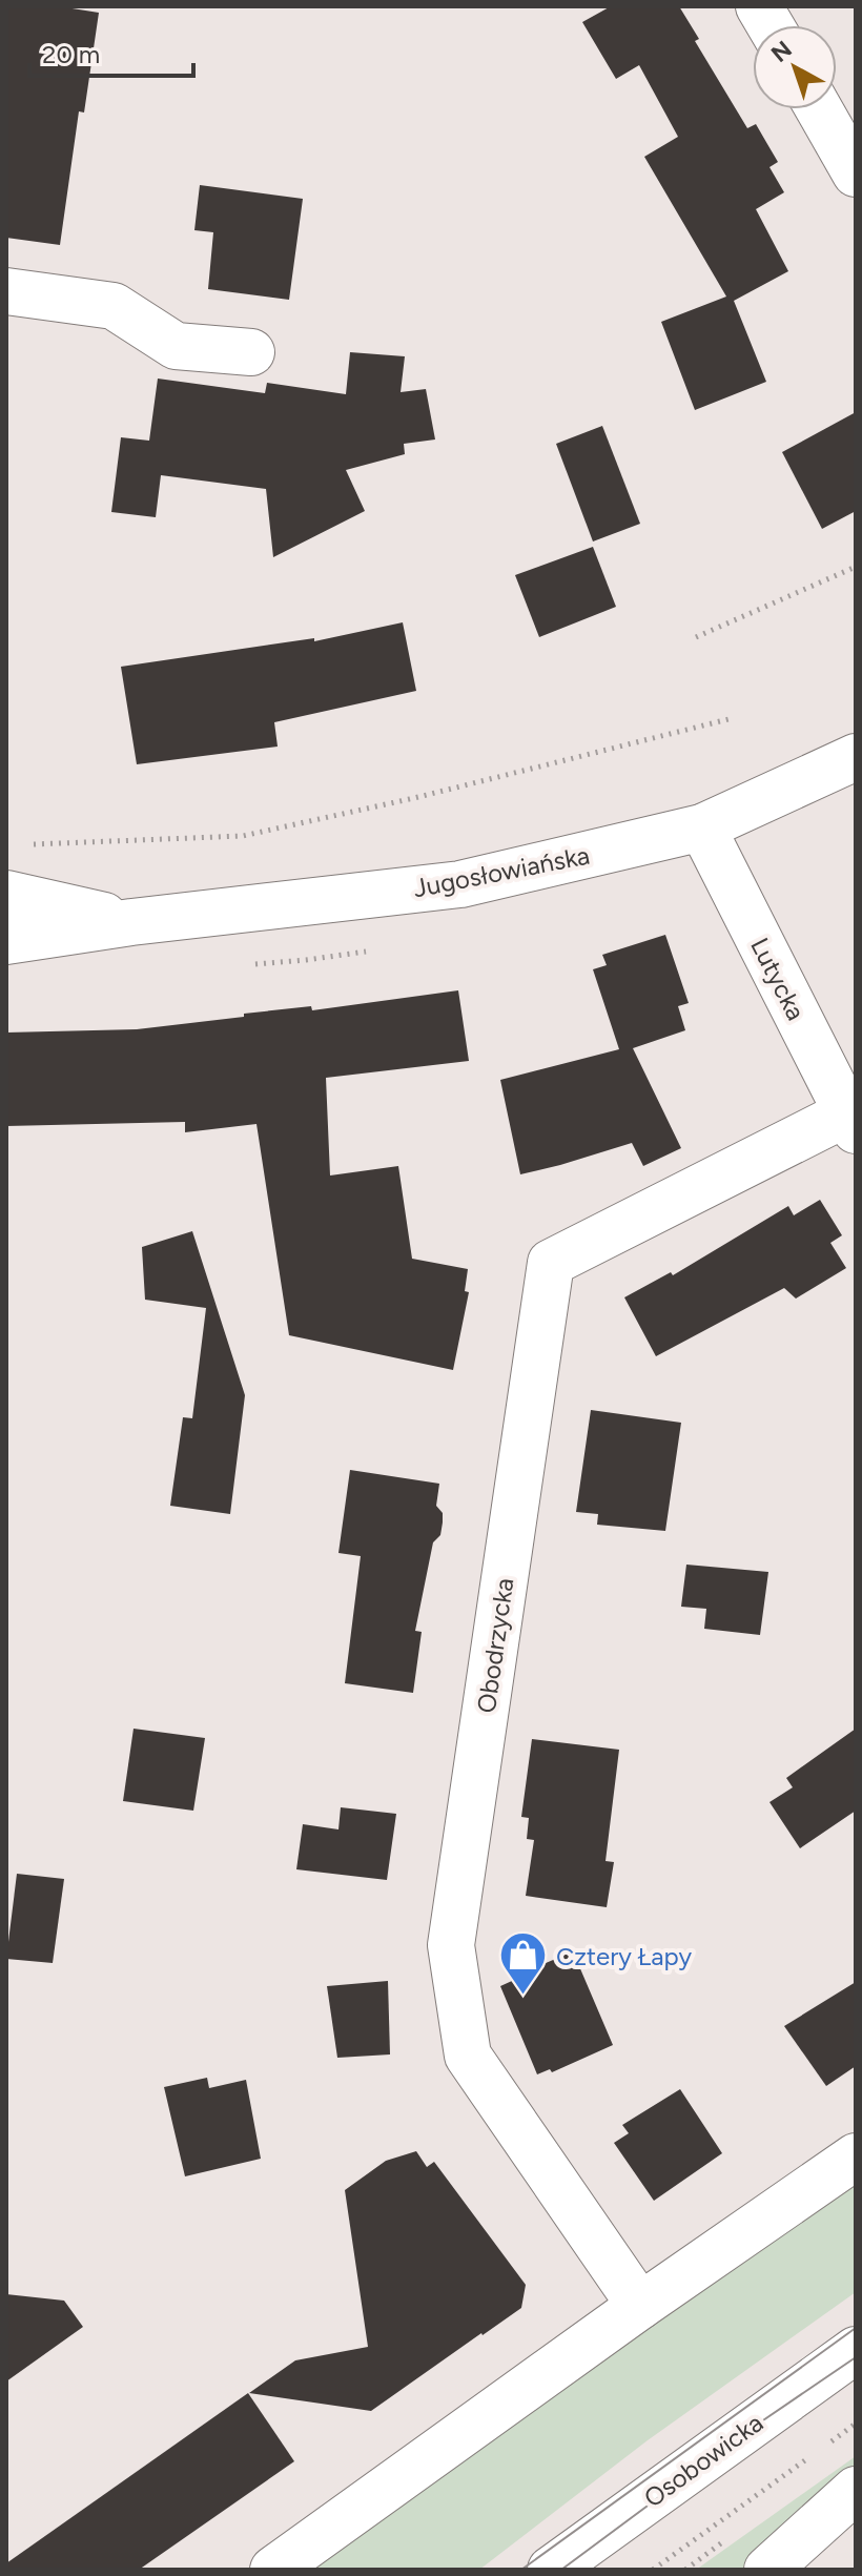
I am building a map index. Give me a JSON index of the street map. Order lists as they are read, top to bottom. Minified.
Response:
{"streets":{"street":["Jugosłowiańska","Lutycka","Obodrzycka","Osobowicka"]},"crossings":[["Jugosłowiańska","Lutycka"],["Lutycka","Obodrzycka"]],"places":{"shop":["Cztery Łapy"]},"scale_bar":"20 m","north":"top left"}
